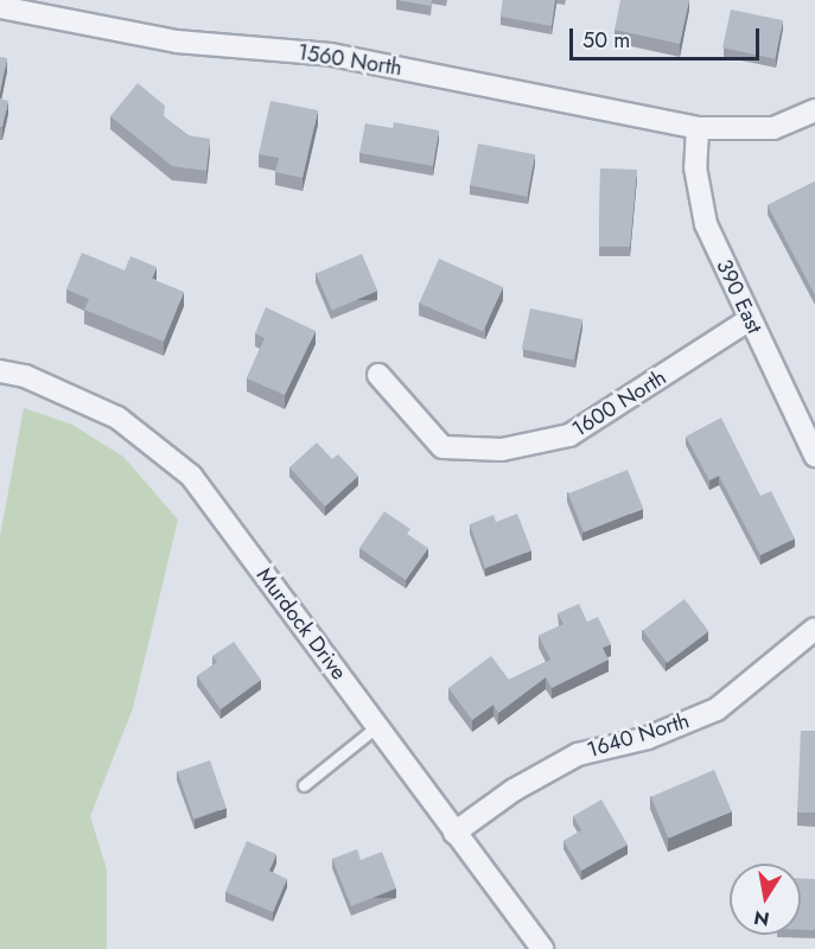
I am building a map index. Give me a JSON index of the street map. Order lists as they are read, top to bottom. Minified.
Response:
{"streets":{"street":["1560 North","390 East","1600 North","Murdock Drive","1640 North"]},"crossings":[["1560 North","390 East"],["390 East","1600 North"],["Murdock Drive","1640 North"]],"scale_bar":"50 m","north":"bottom"}
